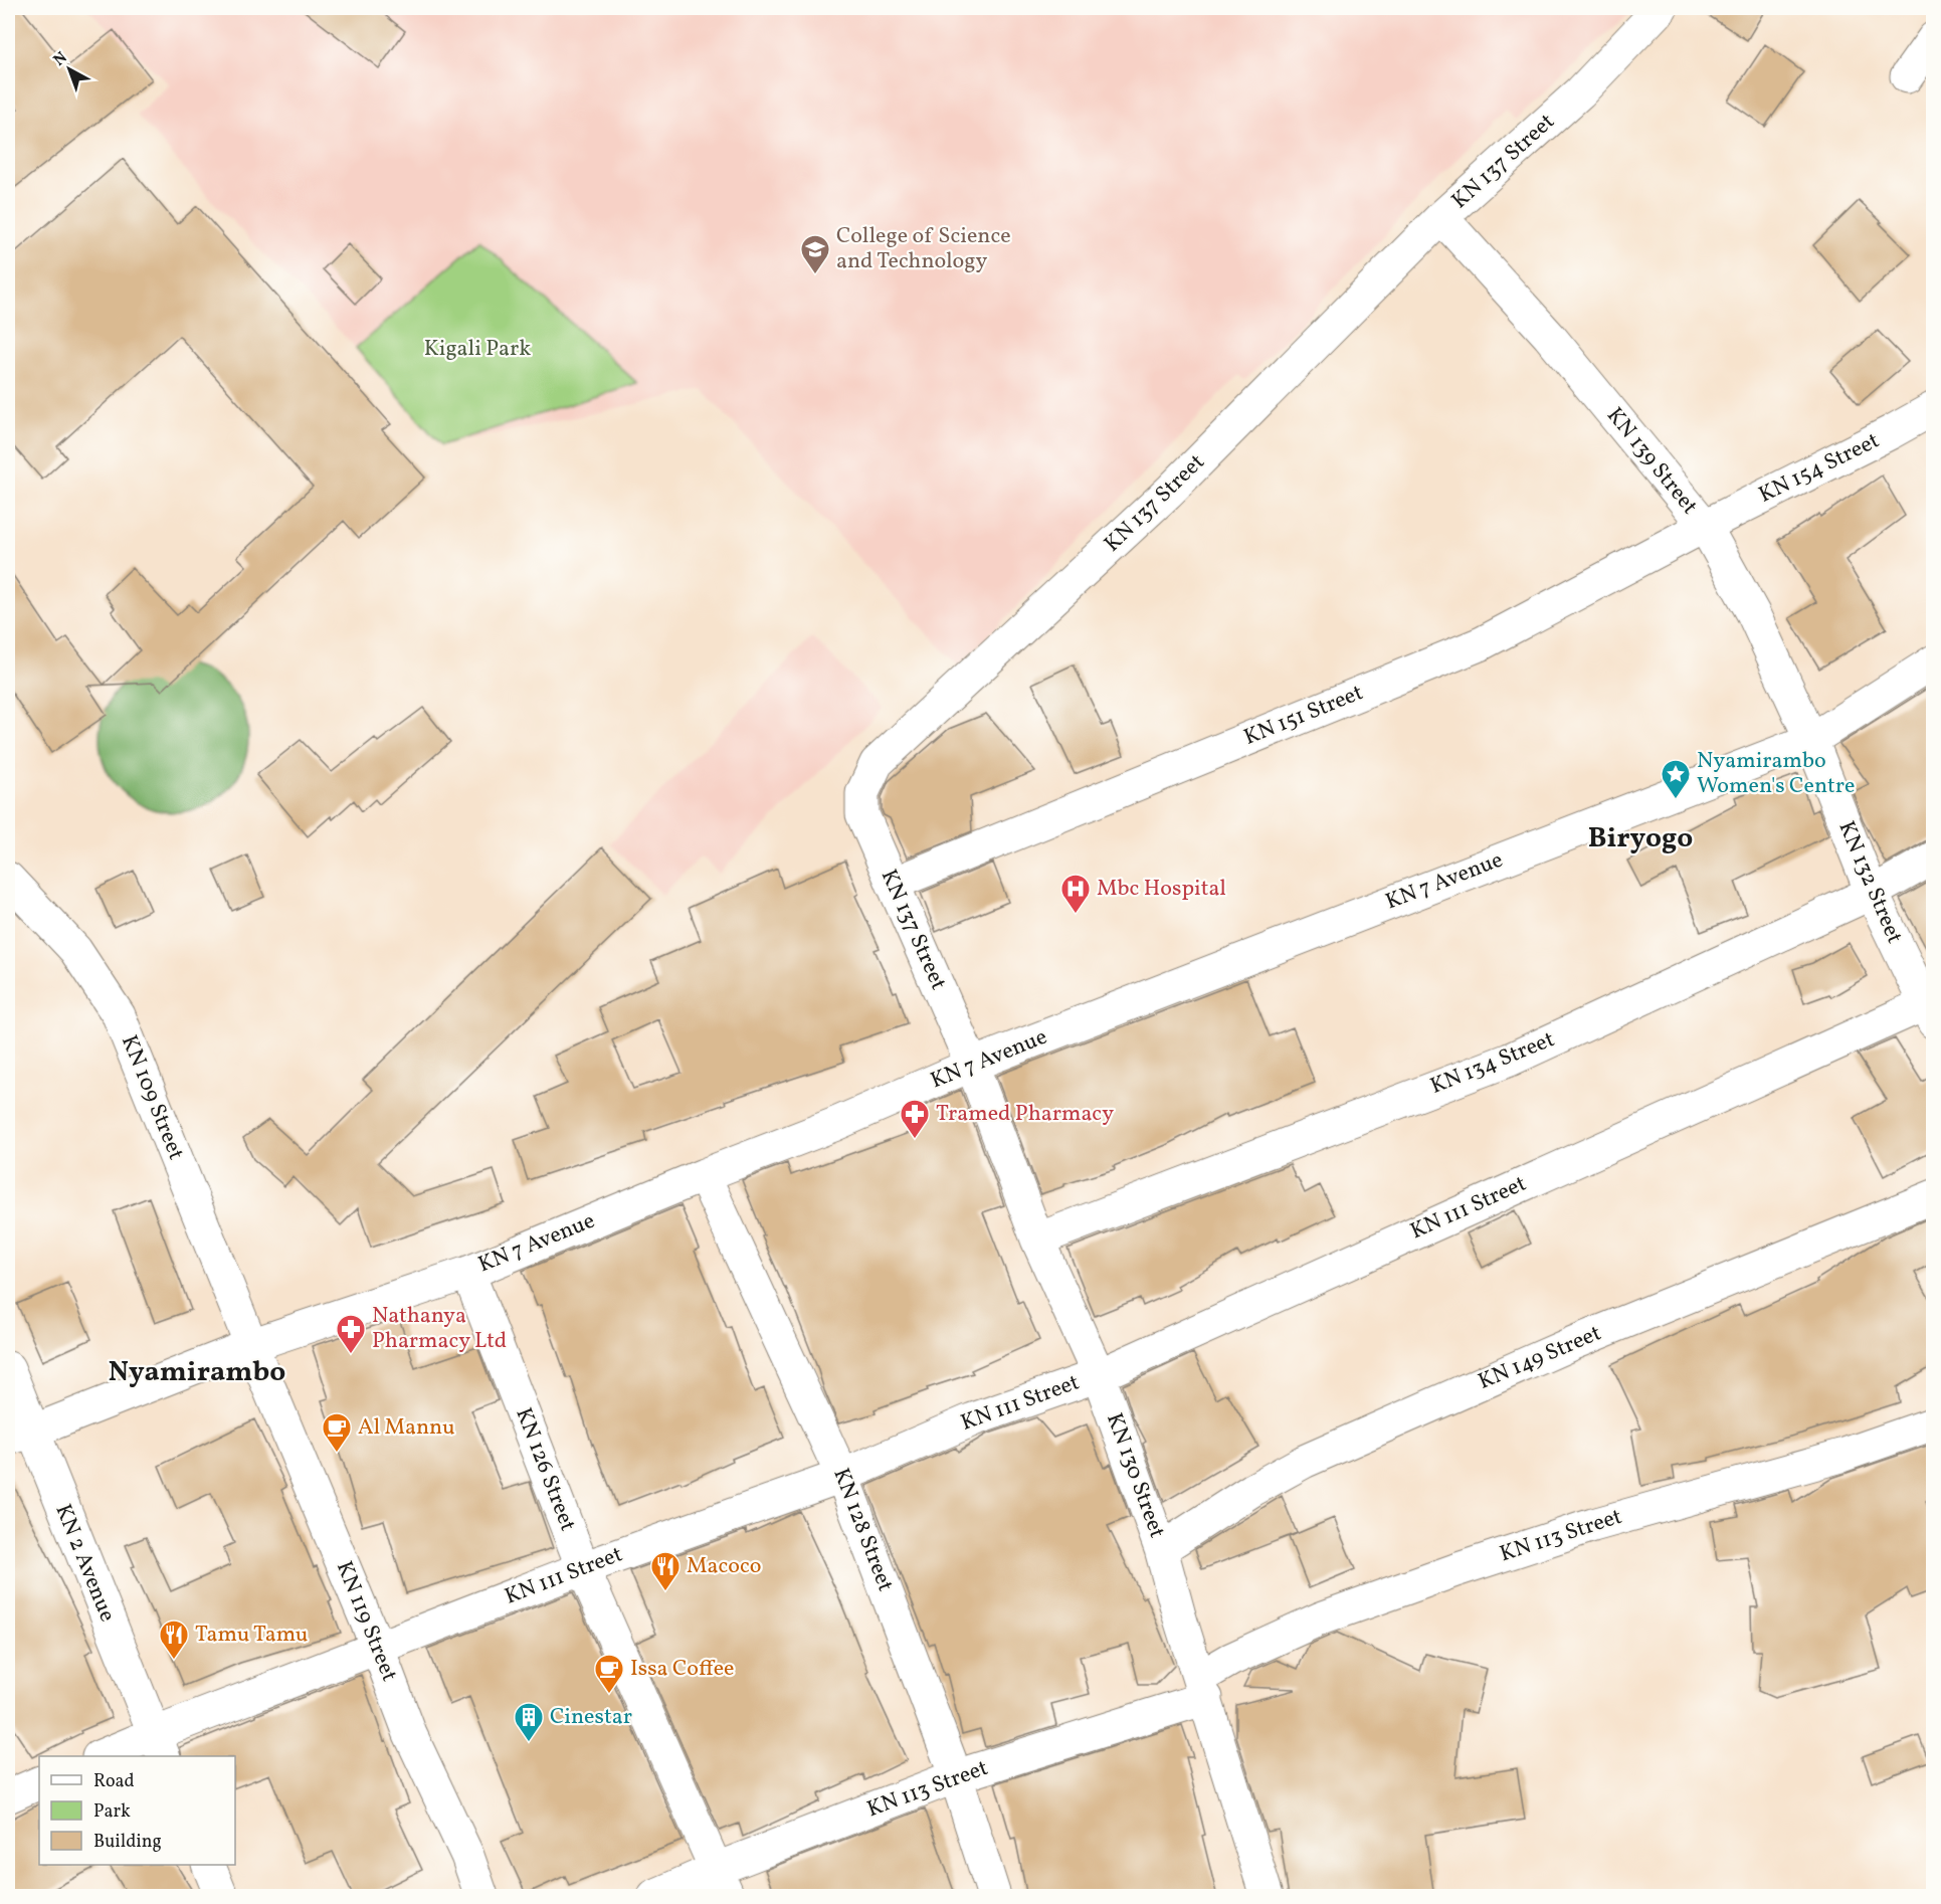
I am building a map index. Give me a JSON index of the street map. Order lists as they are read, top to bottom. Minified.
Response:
{"streets":{"street":["KN 137 Street","KN 139 Street","KN 154 Street","KN 151 Street","KN 7 Avenue","KN 132 Street","KN 134 Street","KN 109 Street","KN 111 Street","KN 149 Street","KN 126 Street","KN 130 Street","KN 128 Street","KN 113 Street","KN 2 Avenue","KN 119 Street"]},"crossings":[["KN 137 Street","KN 139 Street"],["KN 137 Street","KN 151 Street"],["KN 137 Street","KN 7 Avenue"],["KN 137 Street","KN 130 Street"],["KN 139 Street","KN 154 Street"],["KN 139 Street","KN 151 Street"],["KN 139 Street","KN 7 Avenue"],["KN 139 Street","KN 132 Street"],["KN 154 Street","KN 151 Street"],["KN 7 Avenue","KN 132 Street"],["KN 7 Avenue","KN 109 Street"],["KN 7 Avenue","KN 126 Street"],["KN 7 Avenue","KN 130 Street"],["KN 7 Avenue","KN 128 Street"],["KN 7 Avenue","KN 2 Avenue"],["KN 7 Avenue","KN 119 Street"],["KN 132 Street","KN 134 Street"],["KN 132 Street","KN 111 Street"],["KN 134 Street","KN 130 Street"],["KN 109 Street","KN 119 Street"],["KN 111 Street","KN 126 Street"],["KN 111 Street","KN 130 Street"],["KN 111 Street","KN 128 Street"],["KN 111 Street","KN 2 Avenue"],["KN 111 Street","KN 119 Street"],["KN 149 Street","KN 130 Street"],["KN 126 Street","KN 113 Street"],["KN 130 Street","KN 113 Street"],["KN 128 Street","KN 113 Street"]],"districts":["Biryogo","Nyamirambo"],"parks":["Kigali Park"],"places":{"school or university":["College of Science and Technology"],"place":["Nyamirambo Women's Centre"],"hospital":["Mbc Hospital"],"pharmacy":["Tramed Pharmacy","Nathanya Pharmacy Ltd"],"cafe":["Al Mannu","Issa Coffee"],"restaurant":["Macoco","Tamu Tamu"],"building":["Cinestar"]},"legend":["Road","Park","Building"],"north":"top left"}
